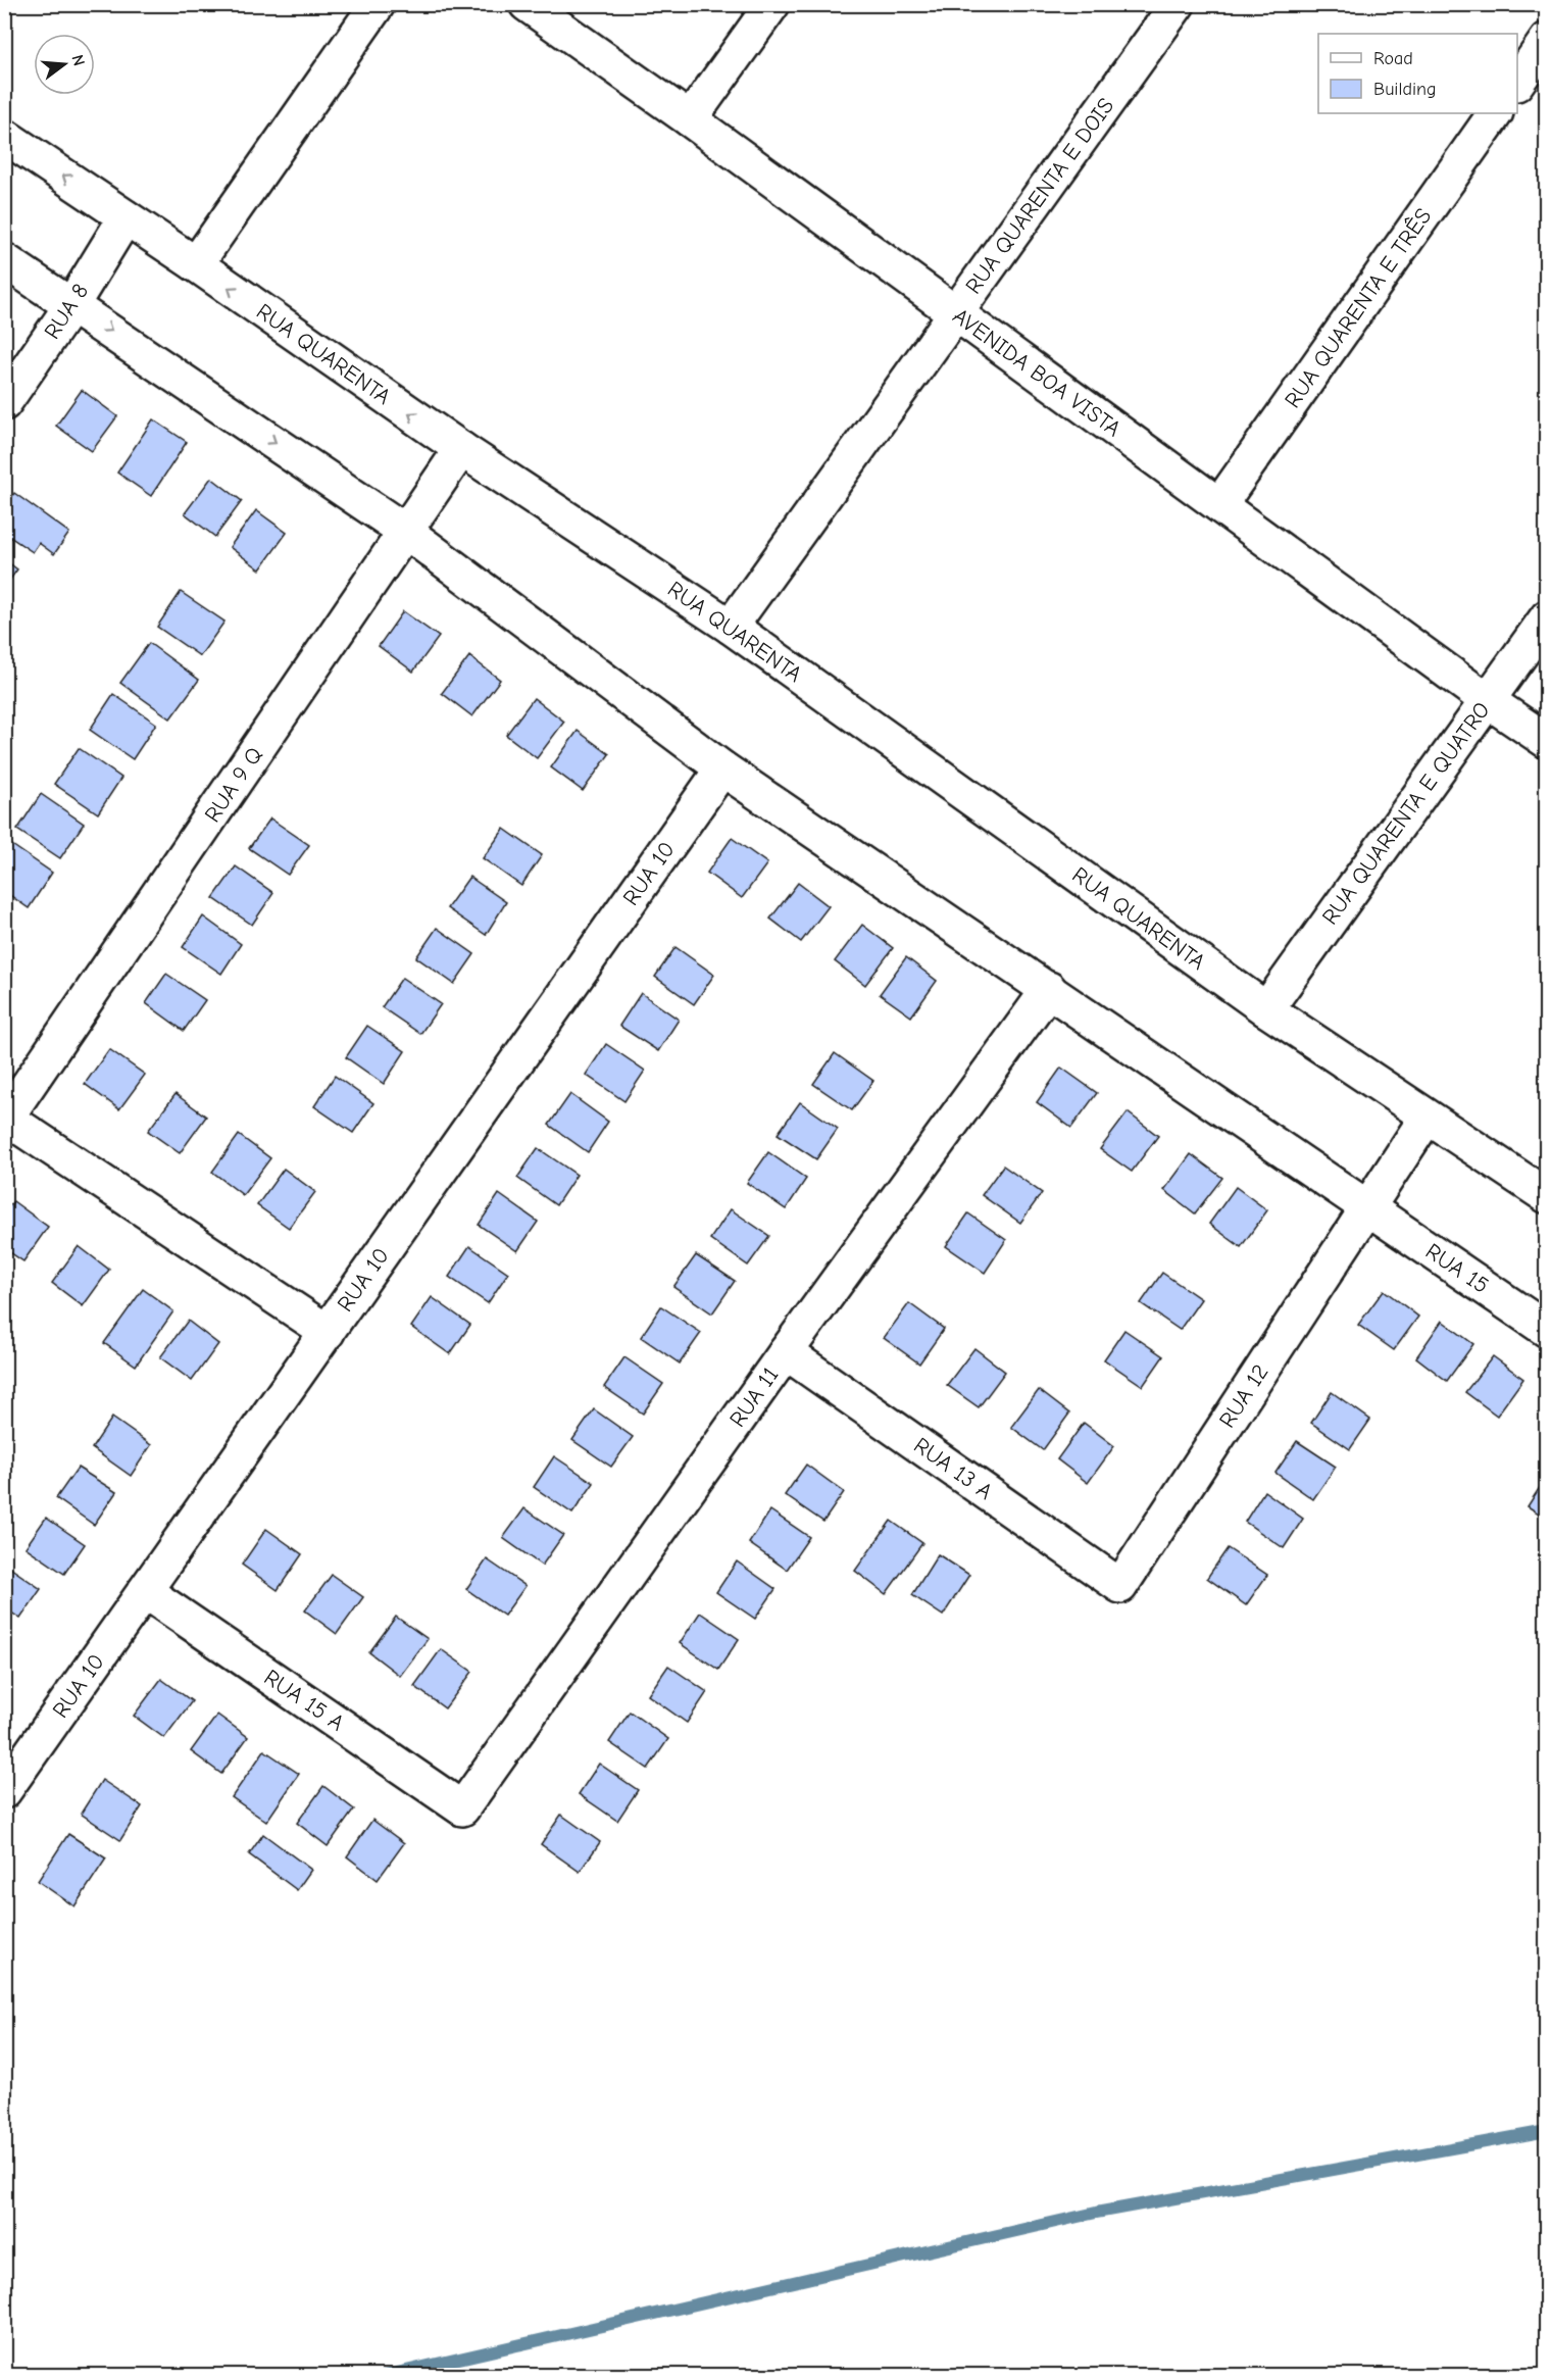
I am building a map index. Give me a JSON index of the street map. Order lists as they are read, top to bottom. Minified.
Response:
{"streets":{"street":["RUA QUARENTA E DOIS","RUA QUARENTA E TRÊS","RUA 8","RUA QUARENTA","AVENIDA BOA VISTA","RUA 9 Q","RUA QUARENTA E QUATRO","RUA 10","RUA 15","RUA 12","RUA 11","RUA 13 A","RUA 15 A"]},"crossings":[["RUA QUARENTA E DOIS","RUA QUARENTA"],["RUA QUARENTA E DOIS","AVENIDA BOA VISTA"],["RUA QUARENTA E TRÊS","AVENIDA BOA VISTA"],["RUA 8","RUA QUARENTA"],["RUA 8","RUA 15"],["RUA QUARENTA","RUA 9 Q"],["RUA QUARENTA","RUA QUARENTA E QUATRO"],["RUA QUARENTA","RUA 12"],["AVENIDA BOA VISTA","RUA QUARENTA E QUATRO"],["RUA 9 Q","RUA 15"],["RUA 10","RUA 15"],["RUA 10","RUA 15 A"],["RUA 15","RUA 12"],["RUA 15","RUA 11"],["RUA 12","RUA 13 A"],["RUA 11","RUA 13 A"],["RUA 11","RUA 15 A"]],"legend":["Road","Building"],"north":"right"}
